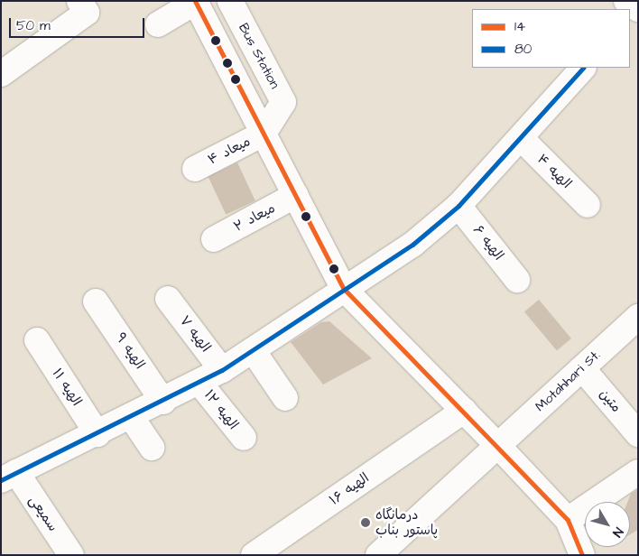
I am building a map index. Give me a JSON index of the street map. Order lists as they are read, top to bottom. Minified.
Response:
{"streets":{"street":["Bus Station","میعاد ۴","الهیه ۴","میعاد ۲","الهیه ۶","الهیه ۷","الهیه ۹","Motahhari St.","الهیه ۱۱","متین","الهیه ۱۲","الهیه ۱۶","سمیعی"]},"crossings":[["Bus Station","میعاد ۴"],["Motahhari St.","متین"]],"places":["درمانگاه پاستور بناب"],"lines":["transit line 14","transit line 80"],"legend":["14","80"],"scale_bar":"50 m","north":"bottom right"}
